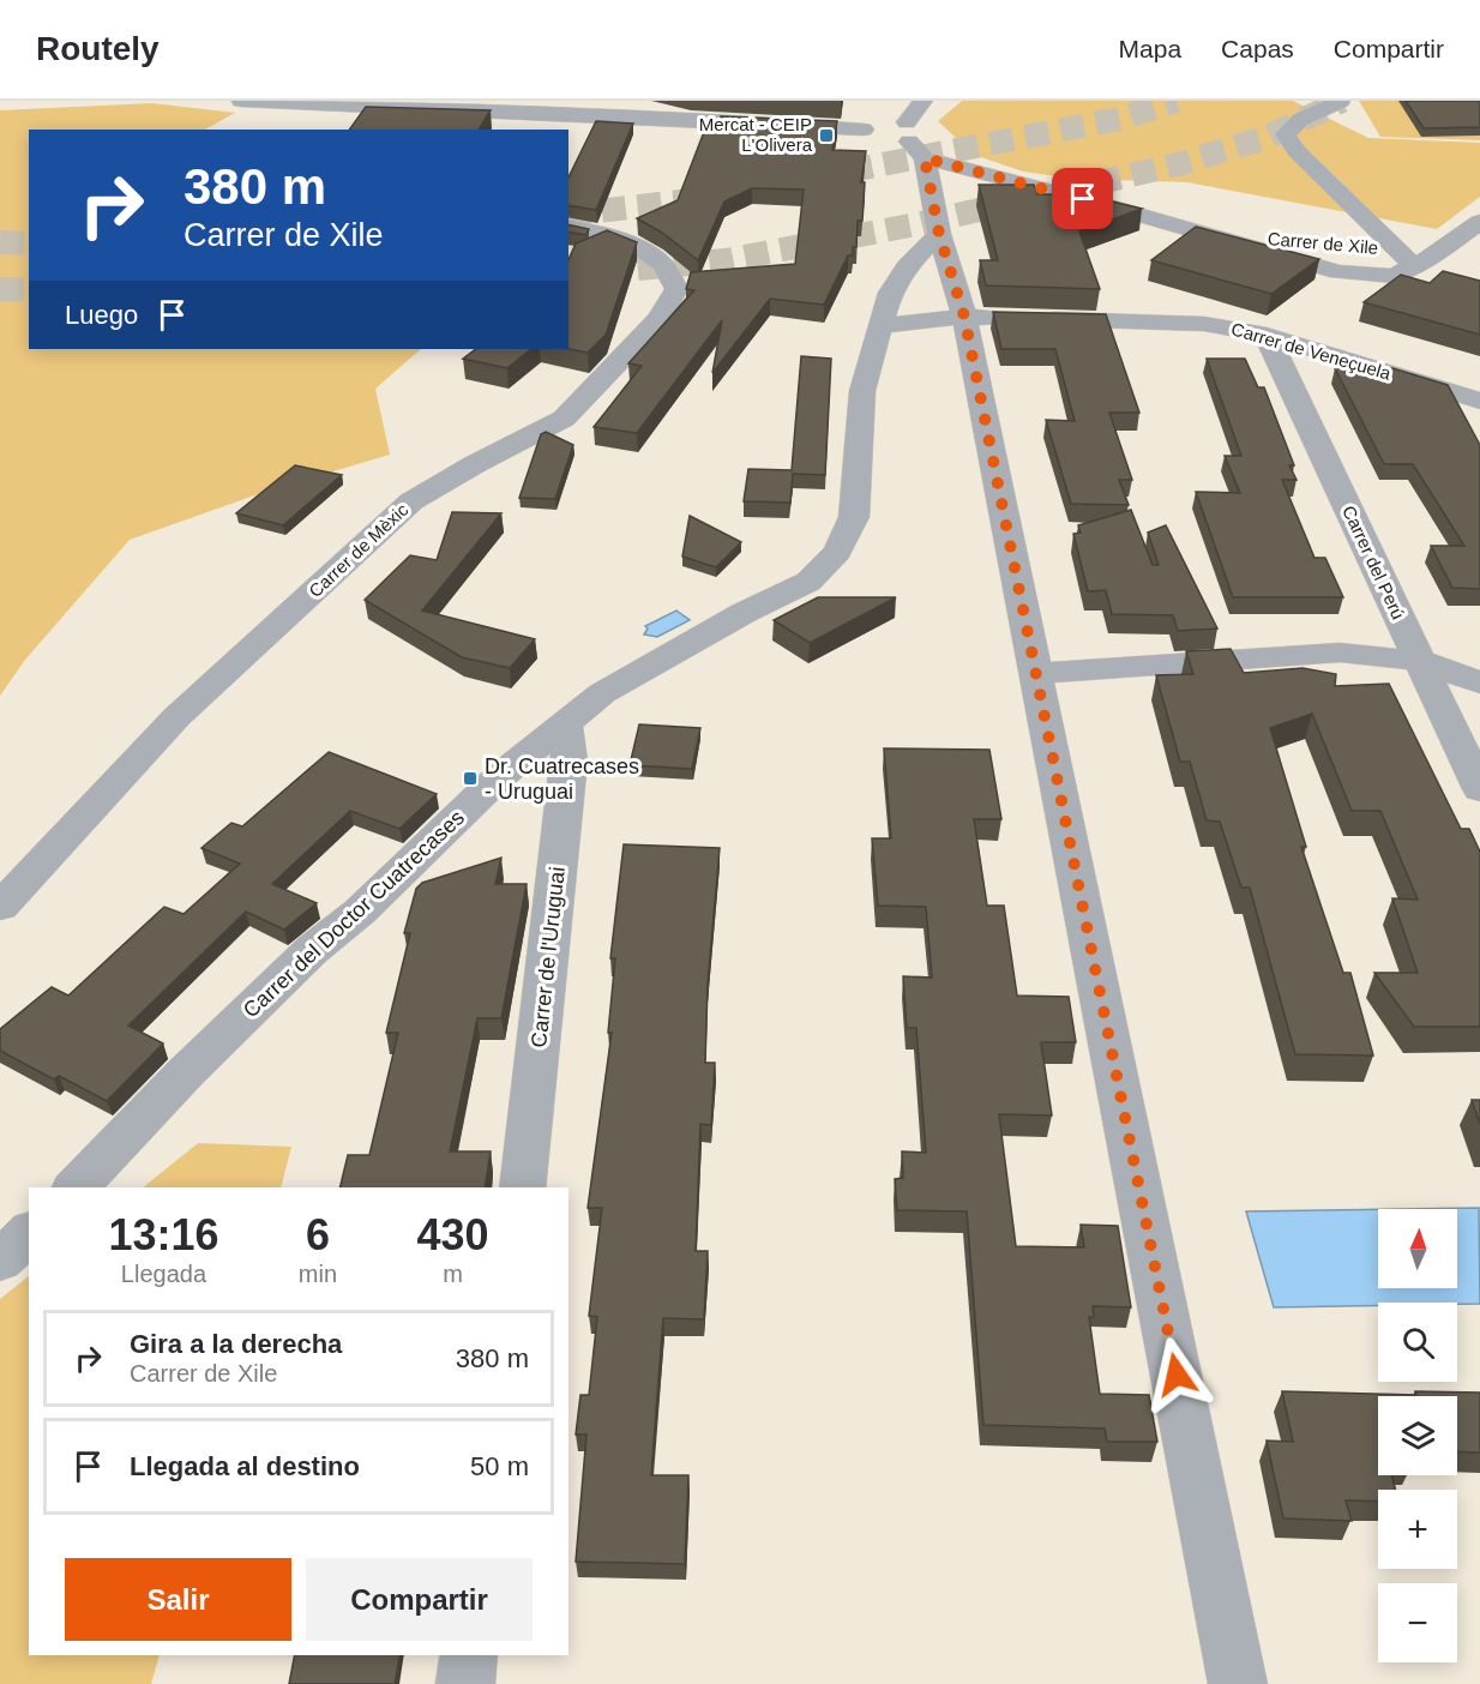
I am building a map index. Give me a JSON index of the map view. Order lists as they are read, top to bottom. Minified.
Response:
{"streets":{"street":["Carrer de Xile","Carrer de Veneçuela","Carrer de Mèxic","Carrer del Perú","Carrer del Doctor Cuatrecases","Carrer de l'Uruguai"]},"crossings":[["Carrer de Veneçuela","Carrer del Perú"],["Carrer de Veneçuela","Carrer del Doctor Cuatrecases"],["Carrer del Doctor Cuatrecases","Carrer de l'Uruguai"]],"places":{"transit":["Mercat - CEIP L'Olivera","Dr. Cuatrecases - Uruguai"]},"north":"top","page":{"header":"Routely","nav":["Mapa","Capas","Compartir"],"turn":["380 m","Carrer de Xile"],"then":"Luego","eta":["13:16","Llegada","6","min","430","m"],"map_buttons":["+","−"],"list":[{"name":"Gira a la derecha","note":"Carrer de Xile","value":"380 m"},{"name":"Llegada al destino","value":"50 m"}],"buttons":["Salir","Compartir"]}}
